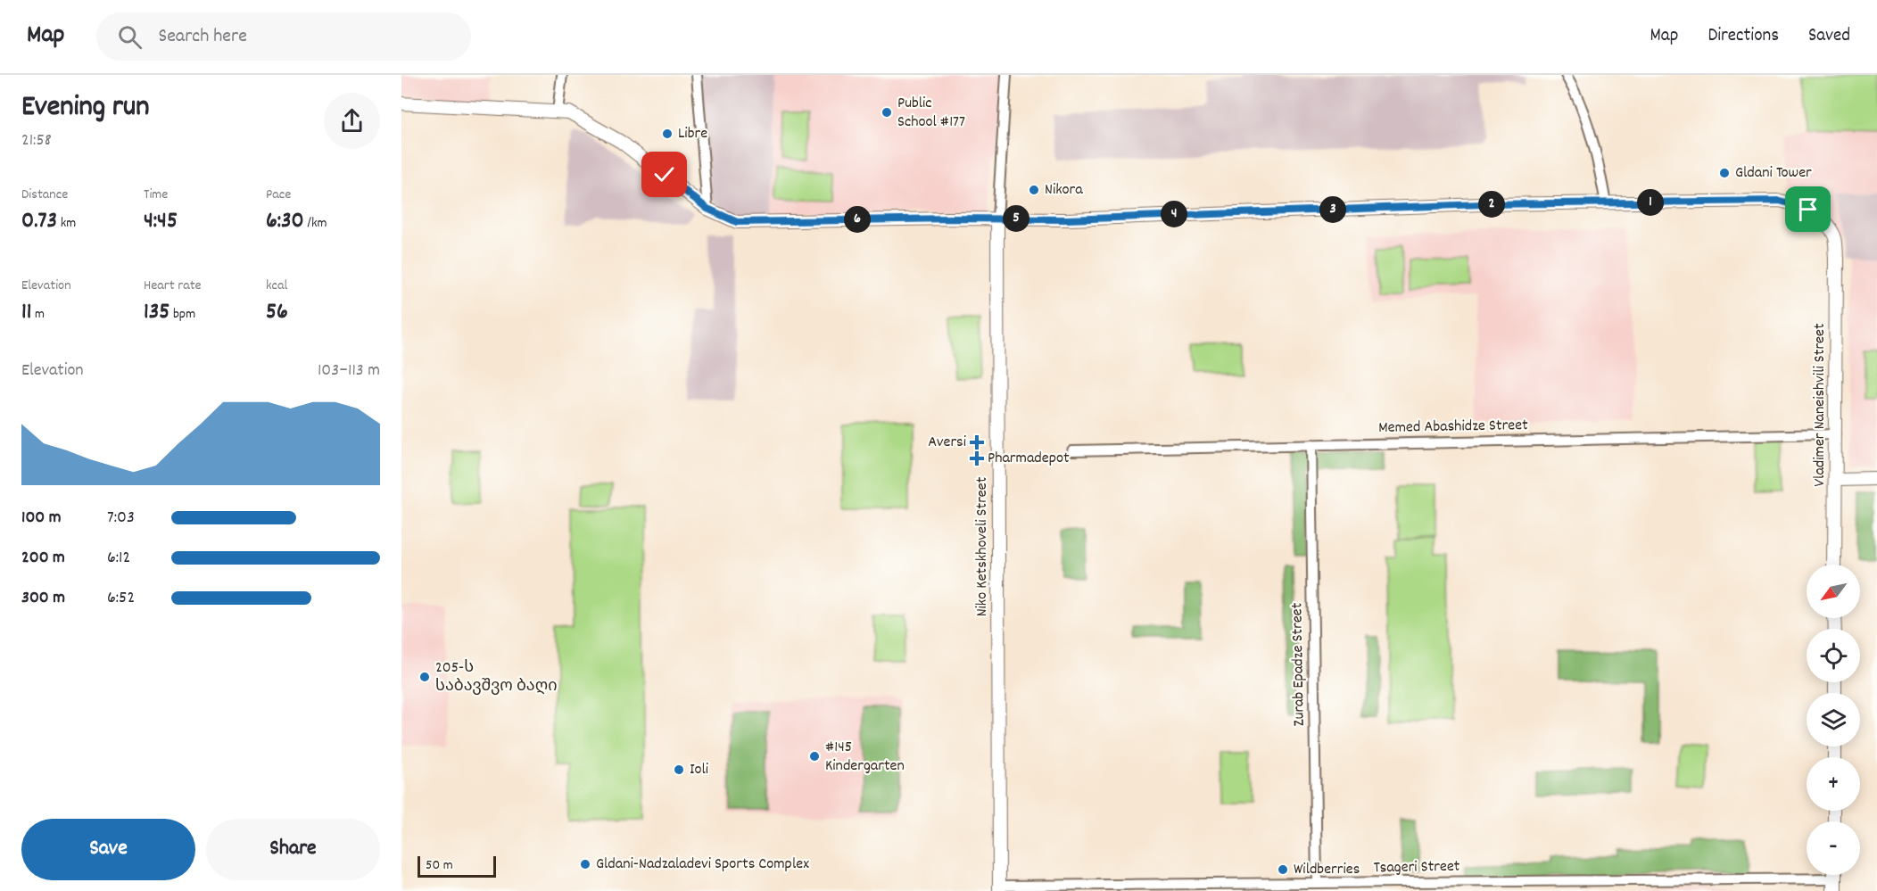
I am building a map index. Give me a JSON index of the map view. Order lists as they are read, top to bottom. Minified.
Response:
{"streets":{"street":["Vladimer Naneishvili Street","Memed Abashidze Street","Niko Ketskhoveli Street","Zurab Epadze Street","Tsageri Street"]},"crossings":[["Vladimer Naneishvili Street","Memed Abashidze Street"],["Memed Abashidze Street","Zurab Epadze Street"],["Niko Ketskhoveli Street","Tsageri Street"],["Zurab Epadze Street","Tsageri Street"]],"places":{"other":["Public School #177","Libre","Gldani Tower","Nikora","205-ს საბავშვო ბაღი","#145 Kindergarten","Ioli","Gldani-Nadzaladevi Sports Complex","Wildberries"],"health":["Aversi","Pharmadepot"]},"scale_bar":"50 m","north":"bottom left","page":{"header":"Map","search":"Search here","nav":["Map","Directions","Saved"],"heading":["Evening run","21:58"],"stats":[["Distance","0.73 km"],["Time","4:45"],["Pace","6:30 /km"],["Elevation","11 m"],["Heart rate","135 bpm"],["kcal","56"]],"pins":["1","2","3","4","5","6"],"chart":["Elevation","103–113 m"],"list":[{"name":"100 m","note":"7:03"},{"name":"200 m","note":"6:12"},{"name":"300 m","note":"6:52"}],"map_buttons":["+","−"],"buttons":["Save","Share"],"scale":"50 m"}}
